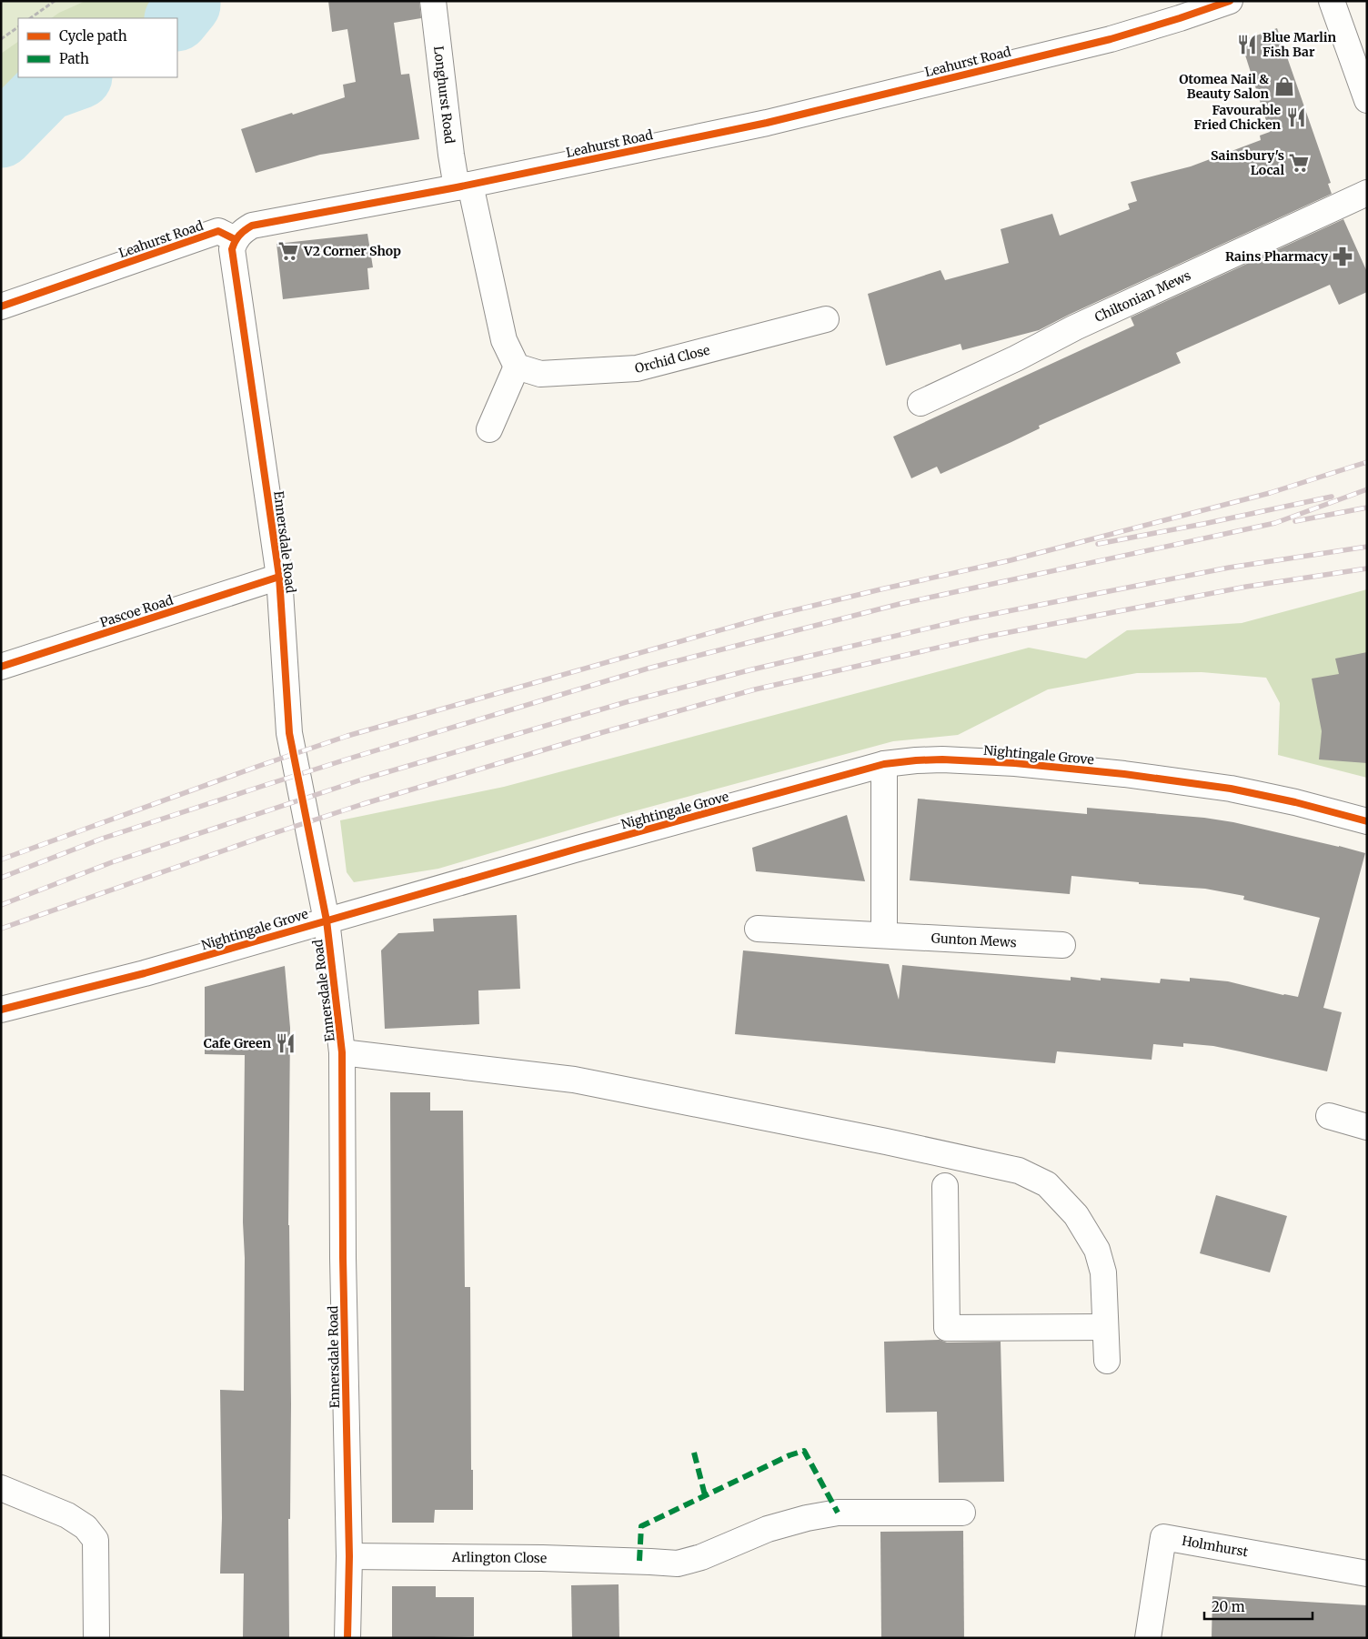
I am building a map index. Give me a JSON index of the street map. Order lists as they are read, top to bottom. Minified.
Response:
{"streets":{"street":["Leahurst Road","Longhurst Road","Chiltonian Mews","Orchid Close","Ennersdale Road","Pascoe Road","Nightingale Grove","Gunton Mews","Holmhurst","Arlington Close"]},"crossings":[["Leahurst Road","Longhurst Road"],["Leahurst Road","Ennersdale Road"],["Ennersdale Road","Pascoe Road"],["Ennersdale Road","Nightingale Grove"],["Ennersdale Road","Arlington Close"]],"places":{"restaurant":["Blue Marlin Fish Bar","Favourable Fried Chicken","Cafe Green"],"shop":["Otomea Nail & Beauty Salon"],"supermarket":["Sainsbury's Local","V2 Corner Shop"],"pharmacy":["Rains Pharmacy"]},"legend":["Cycle path","Path"],"scale_bar":"20 m"}
